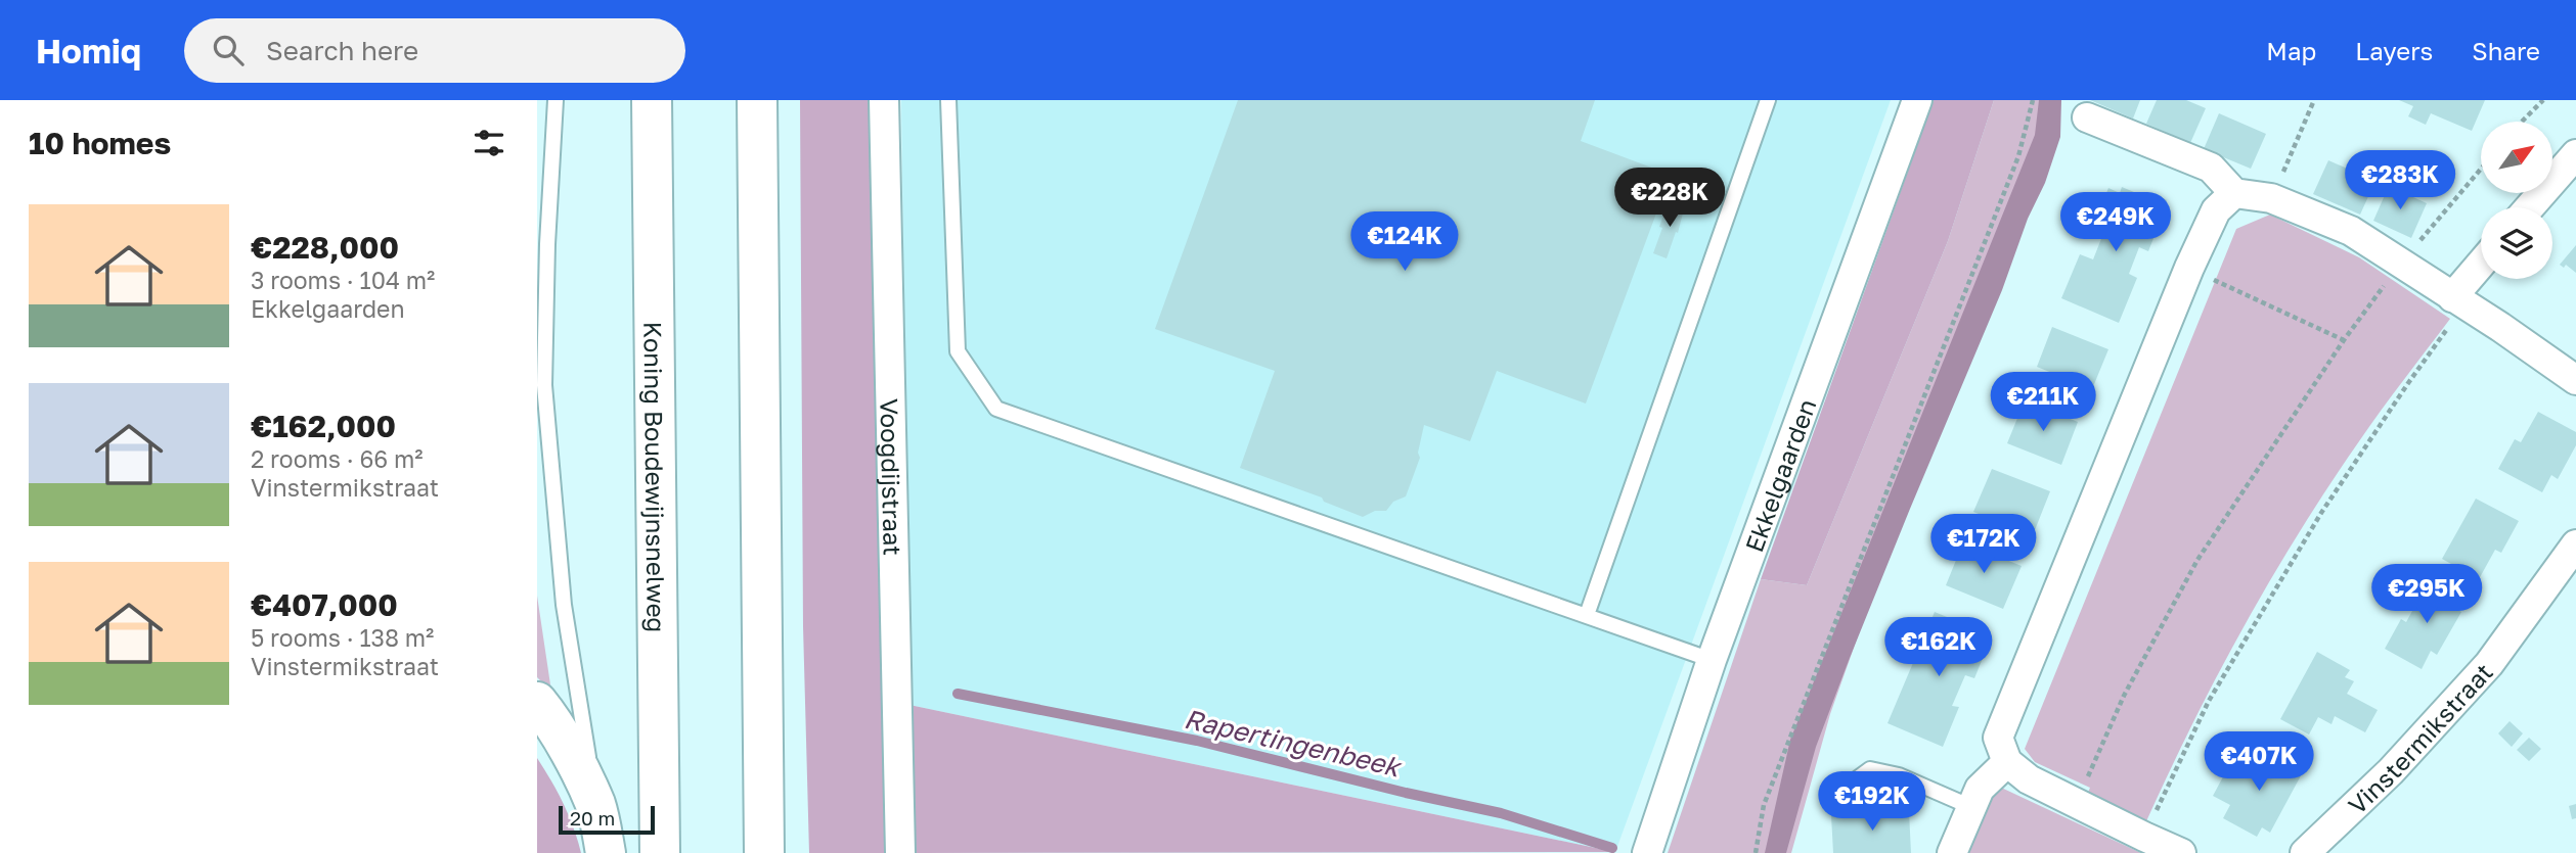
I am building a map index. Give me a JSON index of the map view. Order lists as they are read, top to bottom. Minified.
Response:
{"streets":{"highway":["Koning Boudewijnsnelweg"],"street":["Voogdijstraat","Ekkelgaarden","Vinstermikstraat"]},"water":["Rapertingenbeek"],"scale_bar":"20 m","north":"top right","page":{"header":"Homiq","search":"Search here","nav":["Map","Layers","Share"],"heading":"10 homes","price":["€283K","€228K","€249K","€124K","€211K","€172K","€295K","€162K","€407K","€192K"],"list":[{"name":"€228,000","note":"3 rooms · 104 m² · Ekkelgaarden"},{"name":"€162,000","note":"2 rooms · 66 m² · Vinstermikstraat"},{"name":"€407,000","note":"5 rooms · 138 m² · Vinstermikstraat"}],"scale":"20 m"}}
